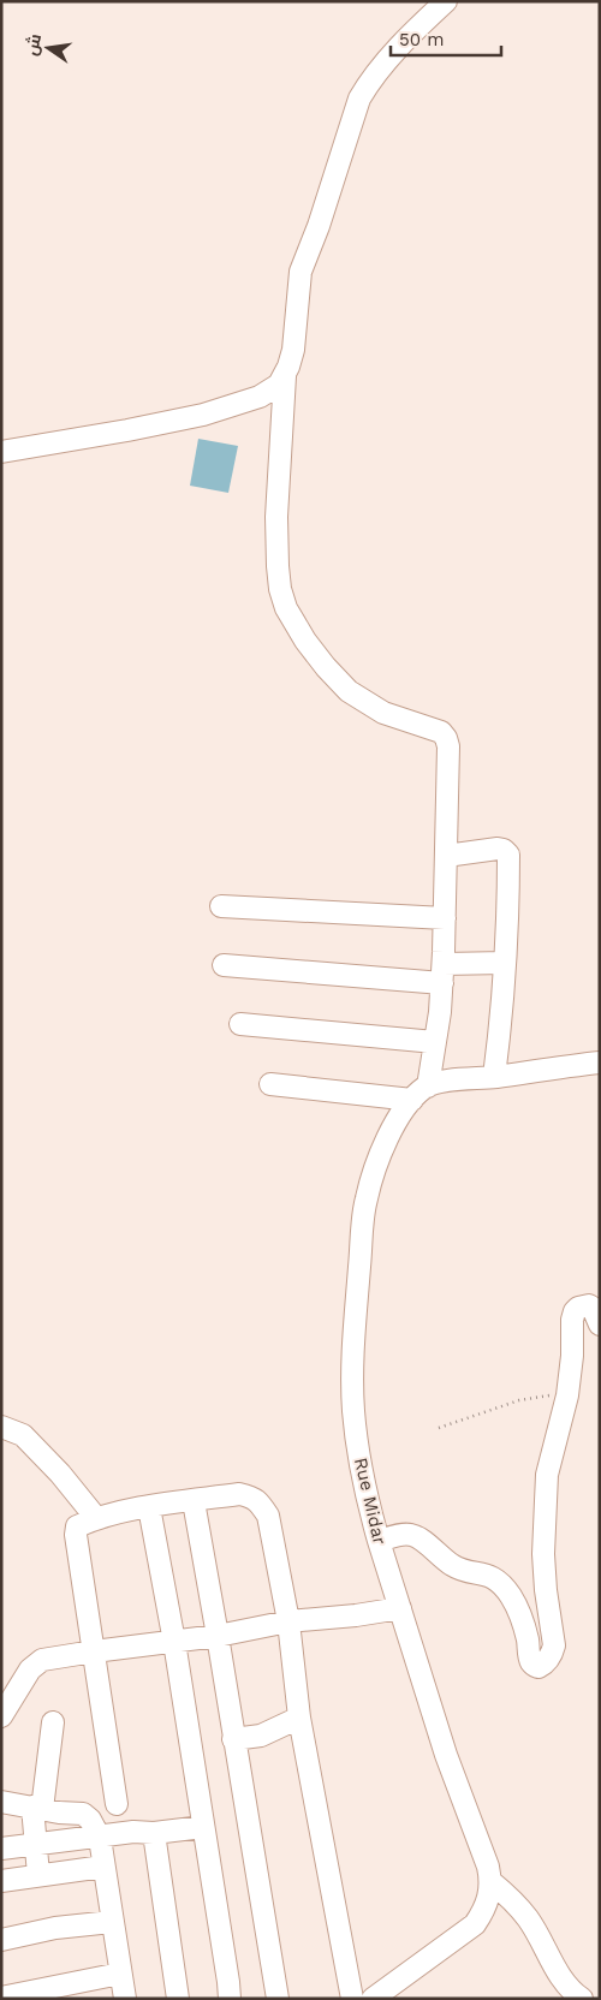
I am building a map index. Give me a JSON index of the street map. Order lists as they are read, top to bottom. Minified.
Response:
{"streets":{"street":["Rue Midar"]},"scale_bar":"50 m","north":"left"}
